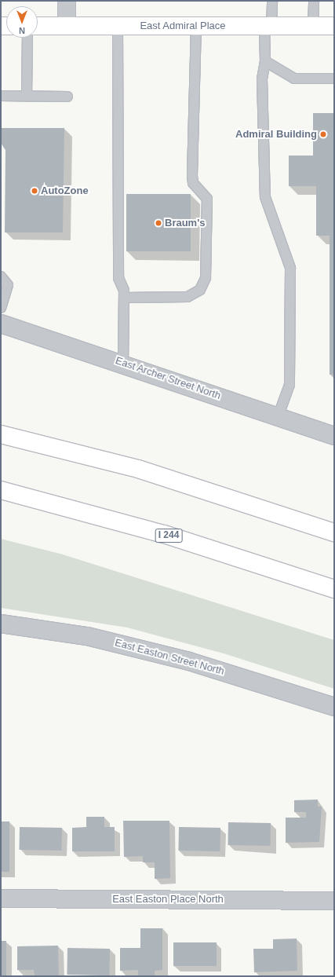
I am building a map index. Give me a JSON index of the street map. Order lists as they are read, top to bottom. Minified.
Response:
{"streets":{"main road":["East Admiral Place","I 244"],"street":["East Archer Street North","East Easton Street North","East Easton Place North"]},"places":["Admiral Building","AutoZone","Braum's"],"north":"bottom"}
